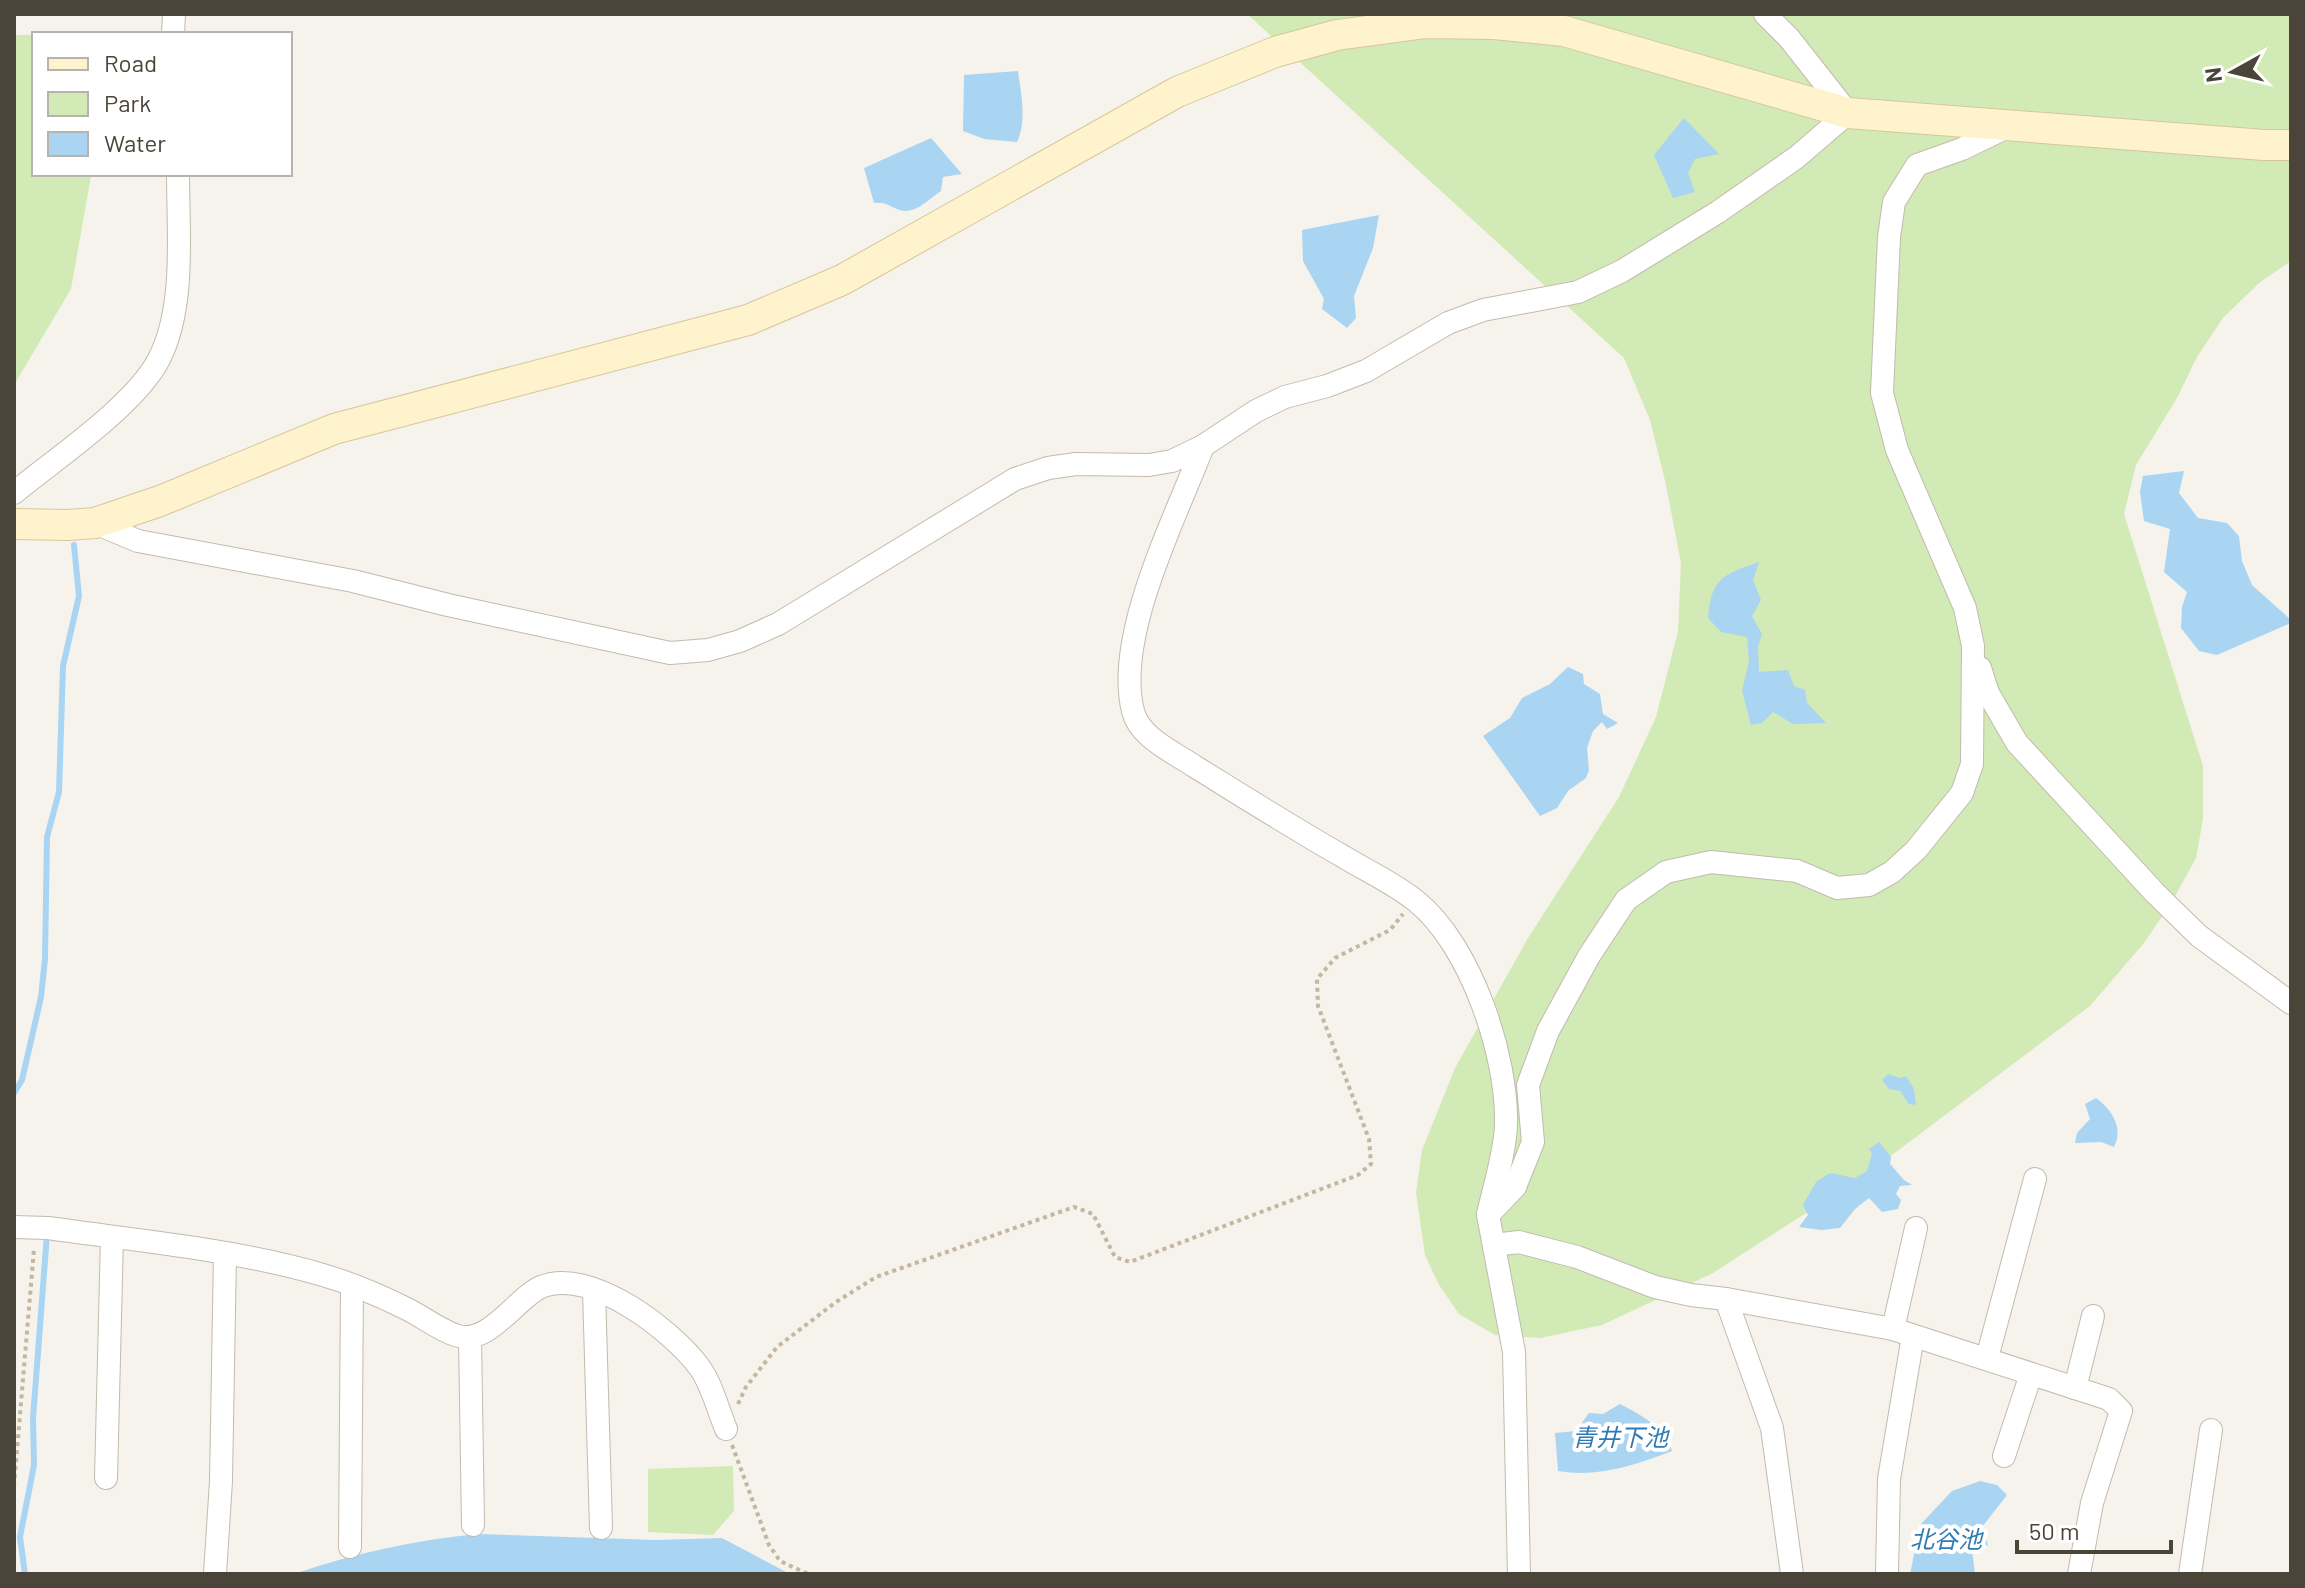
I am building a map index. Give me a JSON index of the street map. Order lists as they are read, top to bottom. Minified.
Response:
{"water":["青井下池","北谷池"],"legend":["Road","Park","Water"],"scale_bar":"50 m","north":"left"}
